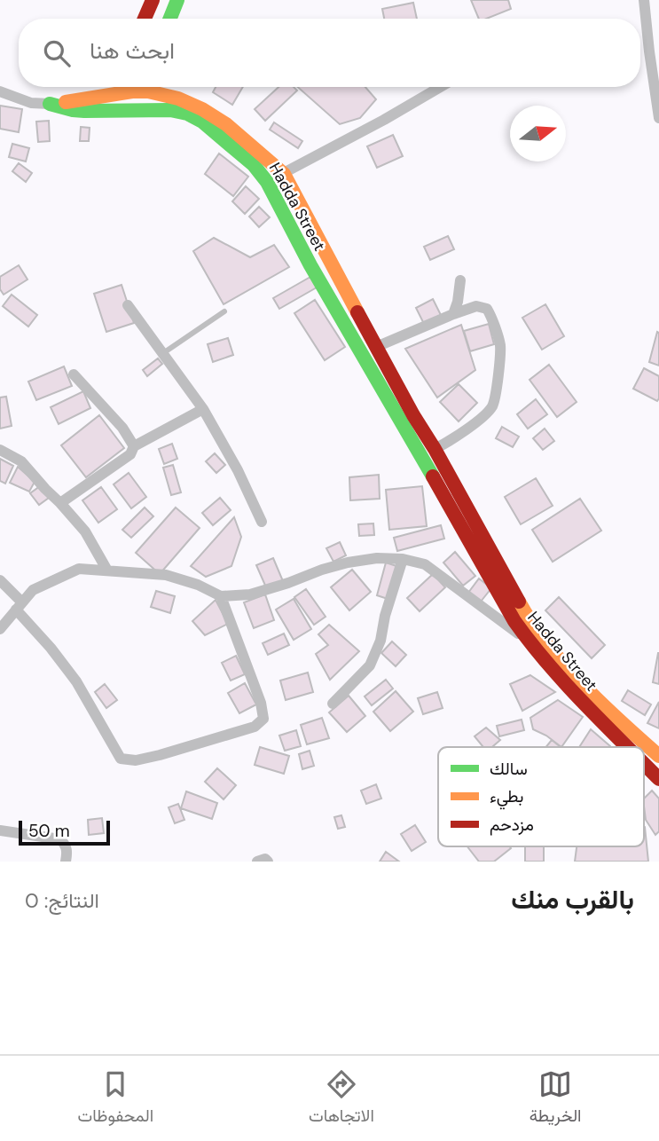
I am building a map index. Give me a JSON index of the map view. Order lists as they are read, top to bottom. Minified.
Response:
{"streets":{"main road":["Hadda Street"]},"legend":["سالك","بطيء","مزدحم"],"scale_bar":"50 m","north":"right","page":{"search":"ابحث هنا","scale":"50 m","heading":["بالقرب منك","النتائج: 0"],"nav":["الخريطة","الاتجاهات","المحفوظات"]}}
